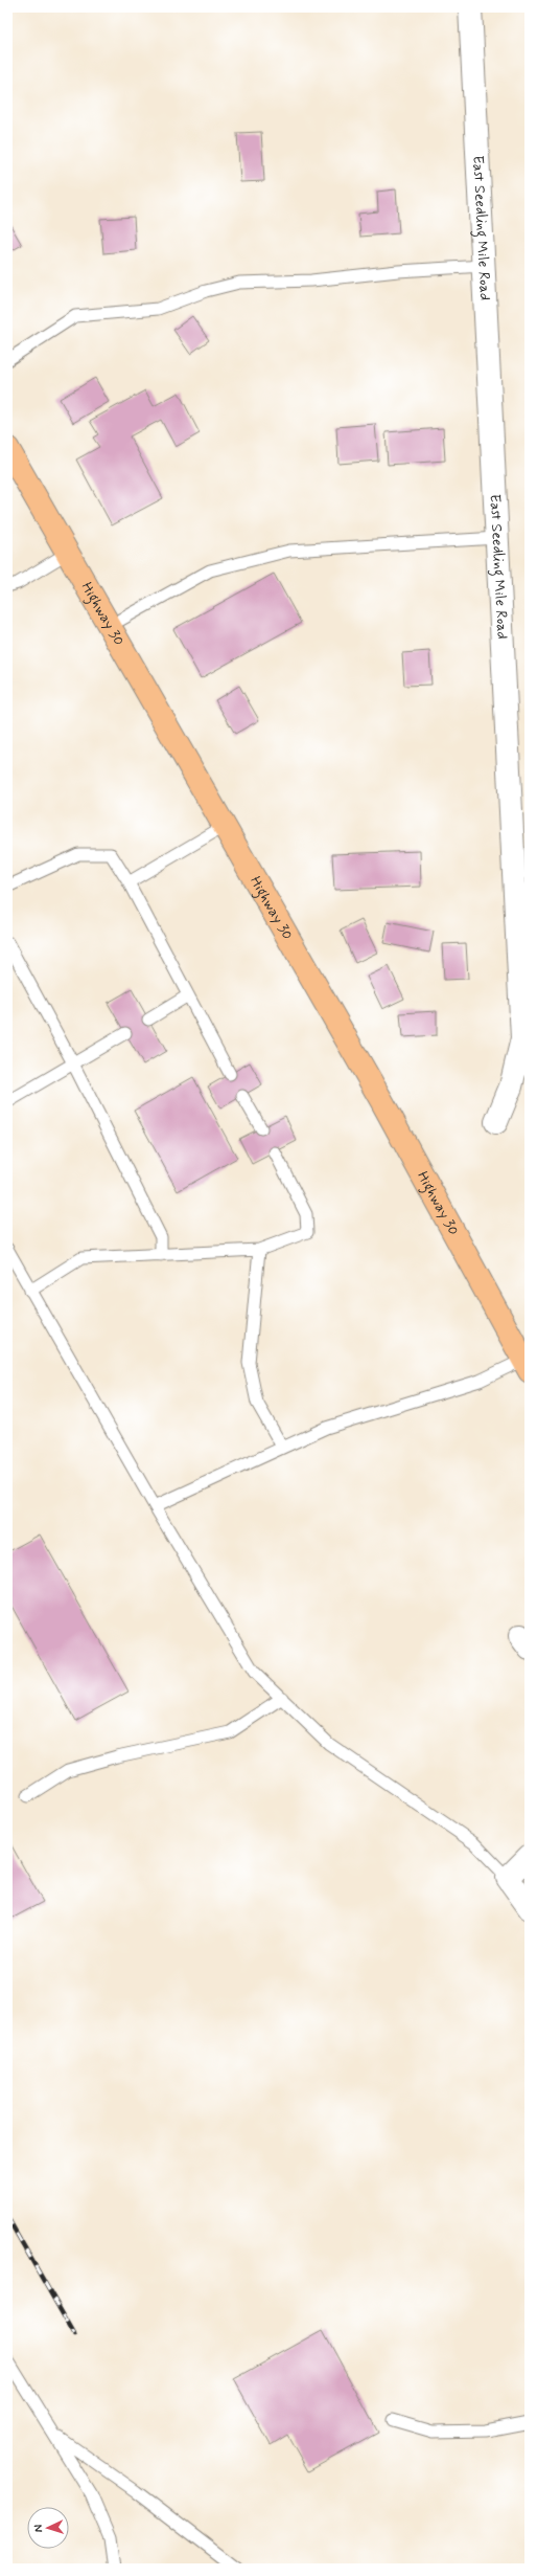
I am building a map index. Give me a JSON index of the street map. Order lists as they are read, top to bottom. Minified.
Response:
{"streets":{"highway":["Highway 30"],"street":["East Seedling Mile Road"]},"north":"left"}
